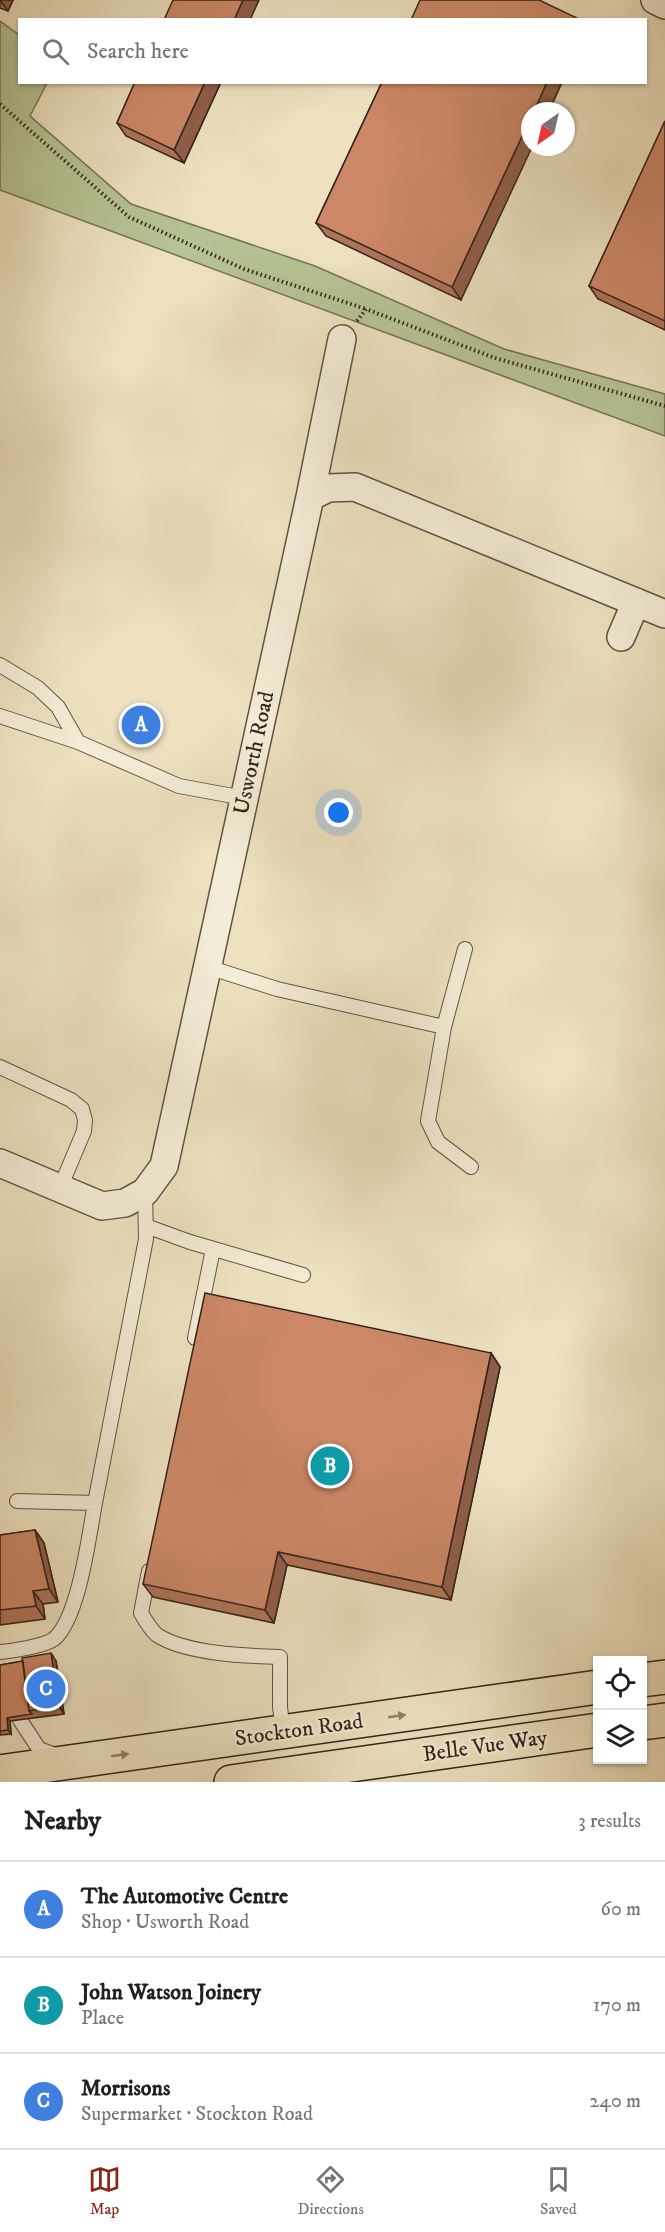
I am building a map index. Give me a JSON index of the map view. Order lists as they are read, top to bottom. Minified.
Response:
{"streets":{"highway":["Stockton Road","Belle Vue Way"],"street":["Usworth Road"]},"one_way":["Stockton Road"],"north":"bottom left","page":{"search":"Search here","pins":["A","B","C"],"heading":["Nearby","3 results"],"list":[{"mark":"A","name":"The Automotive Centre","note":"Shop · Usworth Road","value":"60 m"},{"mark":"B","name":"John Watson Joinery","note":"Place","value":"170 m"},{"mark":"C","name":"Morrisons","note":"Supermarket · Stockton Road","value":"240 m"}],"nav":["Map","Directions","Saved"]}}
